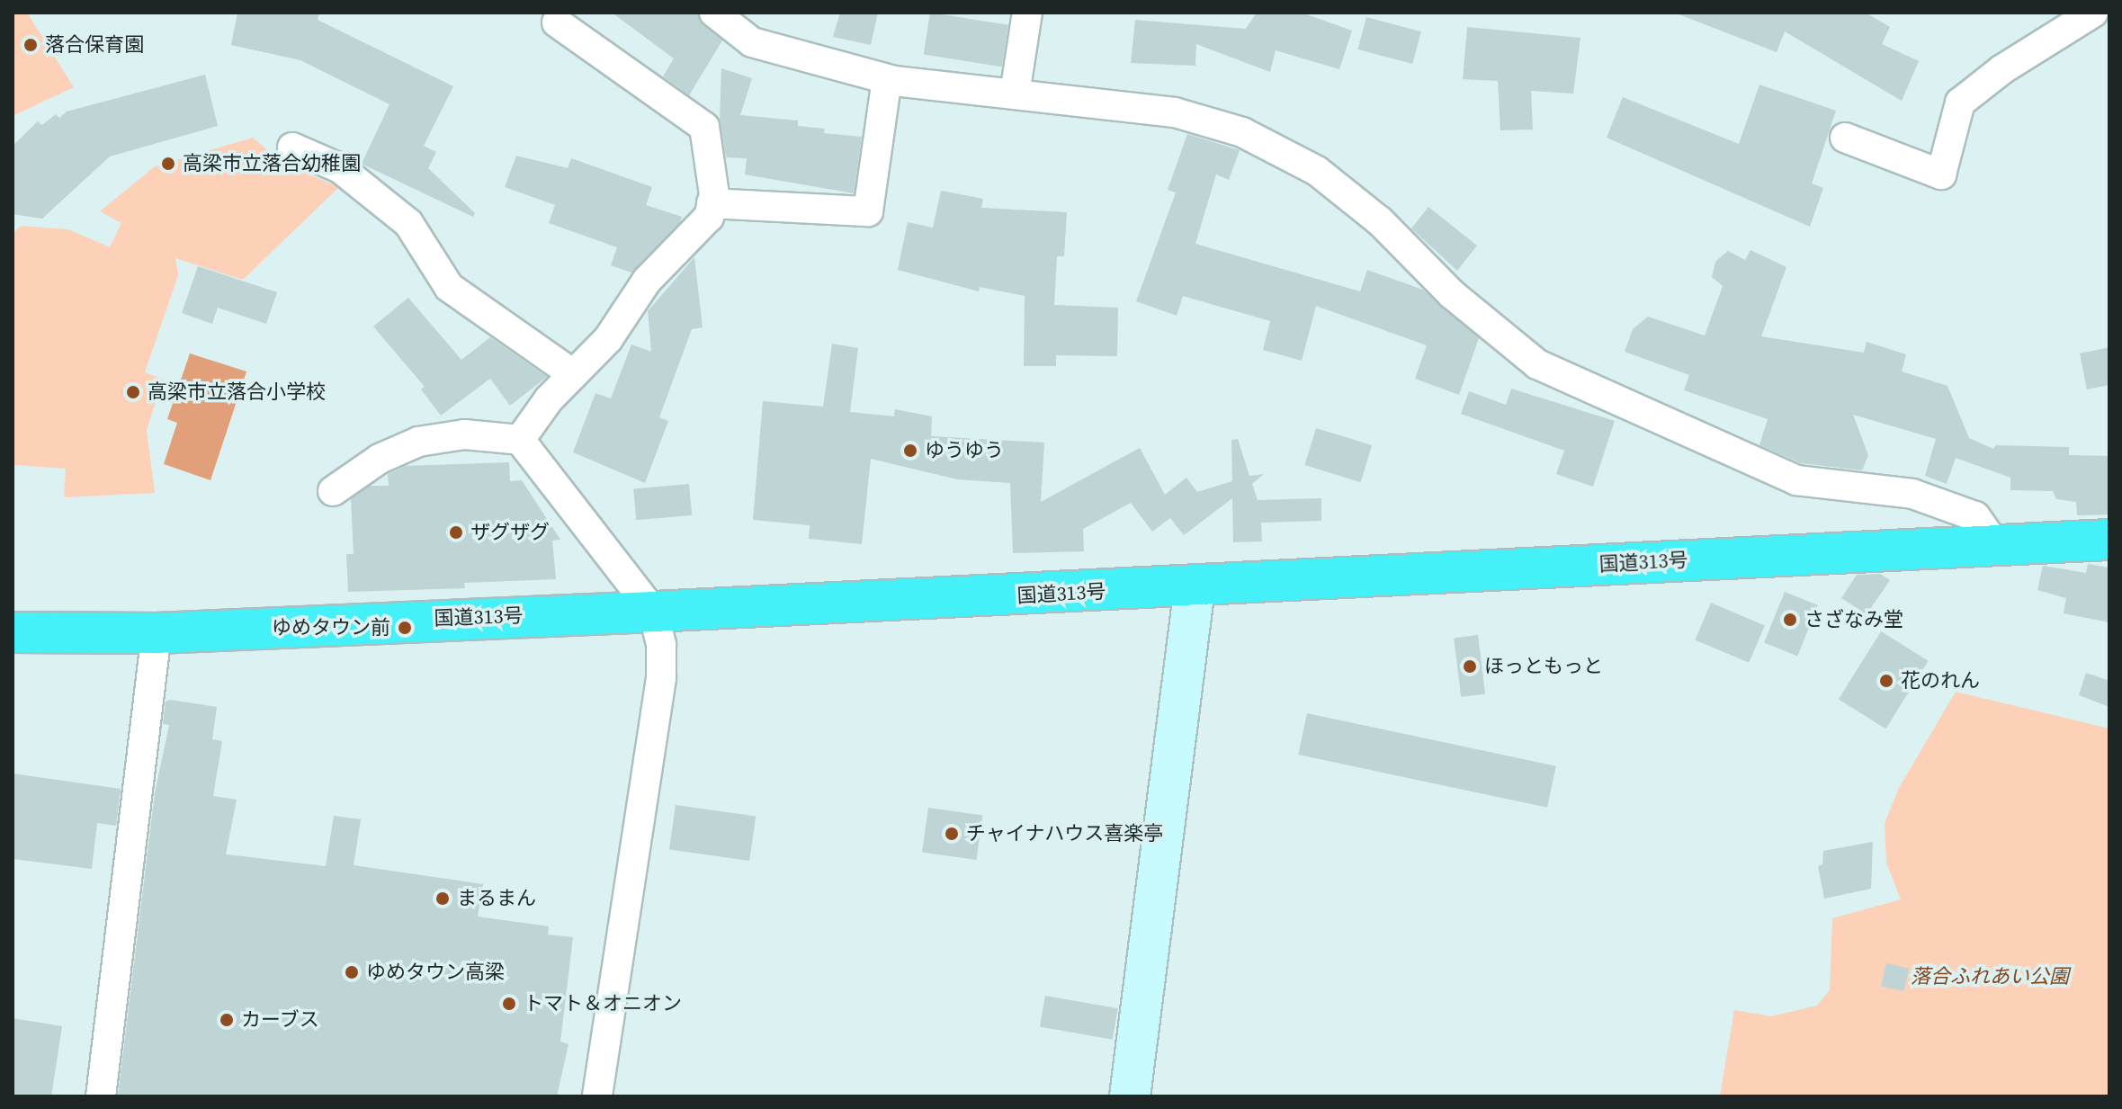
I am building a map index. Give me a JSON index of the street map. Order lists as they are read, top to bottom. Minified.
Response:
{"streets":{"highway":["国道313号"]},"parks":["落合ふれあい公園"],"places":["落合保育園","高梁市立落合幼稚園","高梁市立落合小学校","ゆうゆう","ザグザグ","さざなみ堂","ゆめタウン前","ほっともっと","花のれん","チャイナハウス喜楽亭","まるまん","ゆめタウン高梁","トマト＆オニオン","カーブス"]}
